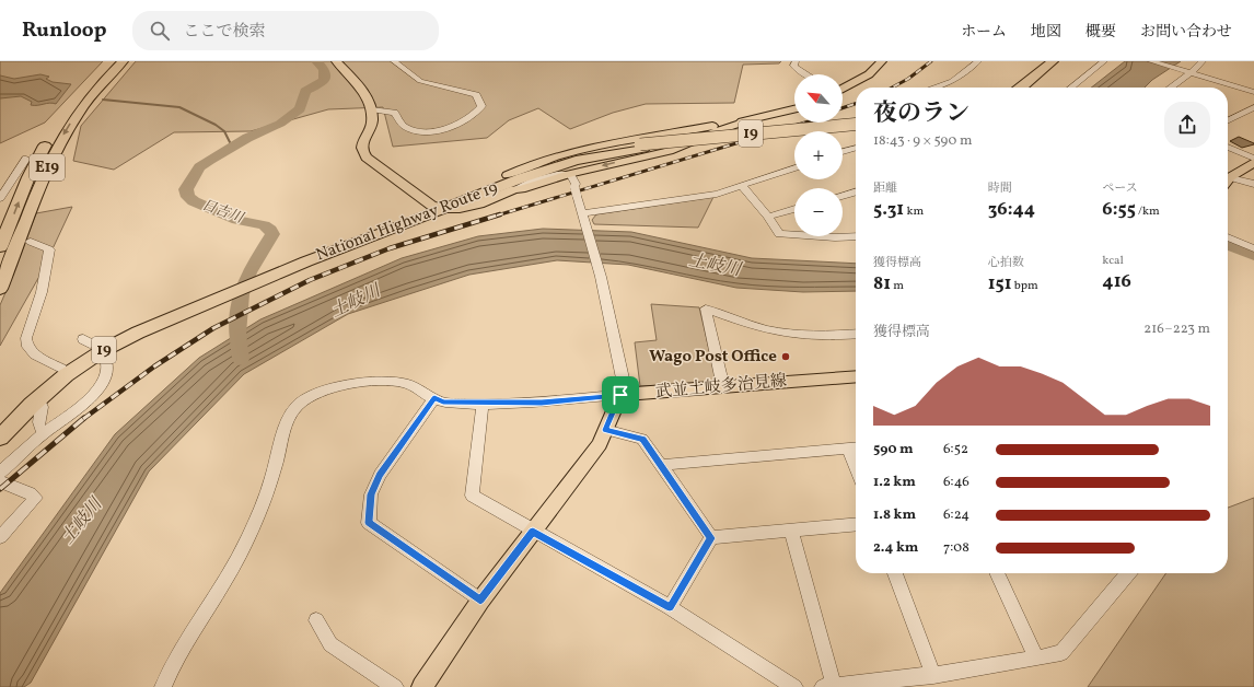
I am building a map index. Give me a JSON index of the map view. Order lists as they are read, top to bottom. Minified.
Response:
{"streets":{"highway":["19","E19","National Highway Route 19"],"main road":["武並土岐多治見線"]},"water":["日吉川","土岐川"],"places":["Wago Post Office"],"north":"top left","page":{"header":"Runloop","search":"ここで検索","nav":["ホーム","地図","概要","お問い合わせ"],"map_buttons":["+","−"],"heading":["夜のラン","18:43 · 9 × 590 m"],"stats":[["距離","5.31 km"],["時間","36:44"],["ペース","6:55 /km"],["獲得標高","81 m"],["心拍数","151 bpm"],["kcal","416"]],"chart":["獲得標高","216–223 m"],"list":[{"name":"590 m","note":"6:52"},{"name":"1.2 km","note":"6:46"},{"name":"1.8 km","note":"6:24"},{"name":"2.4 km","note":"7:08"}]}}
